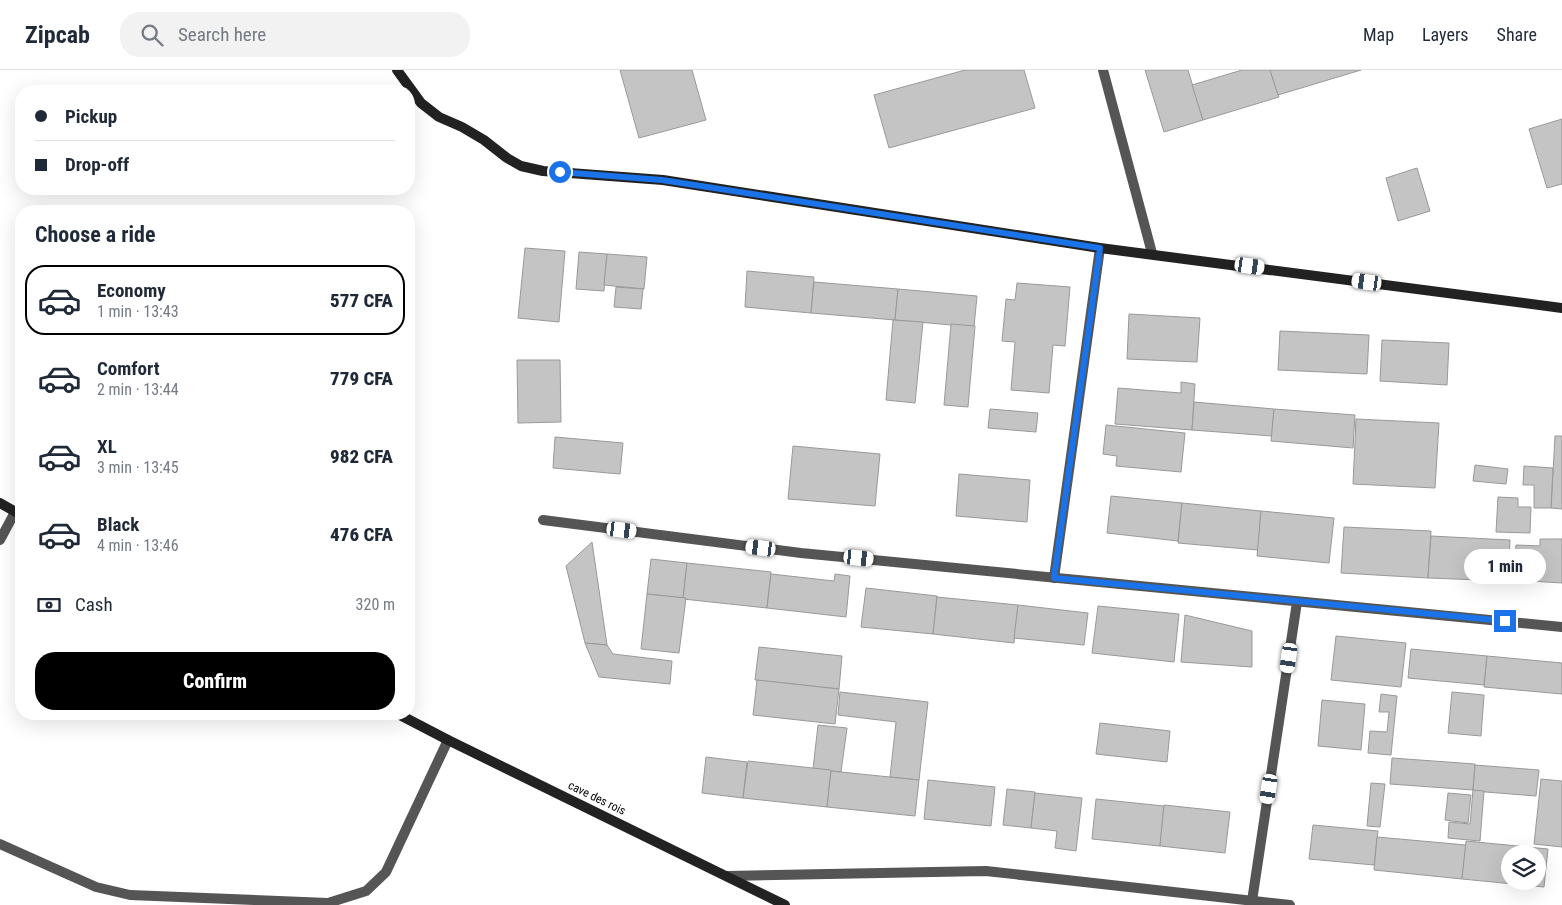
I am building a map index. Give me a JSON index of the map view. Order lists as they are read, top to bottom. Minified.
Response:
{"streets":{"street":["cave des rois"]},"page":{"header":"Zipcab","search":"Search here","nav":["Map","Layers","Share"],"banner":["Pickup","Drop-off"],"heading":"Choose a ride","list":[{"name":"Economy","note":"1 min · 13:43","value":"577 CFA"},{"name":"Comfort","note":"2 min · 13:44","value":"779 CFA"},{"name":"XL","note":"3 min · 13:45","value":"982 CFA"},{"name":"Black","note":"4 min · 13:46","value":"476 CFA"}],"bubble":"1 min","pay":["Cash","320 m"],"buttons":"Confirm"}}
